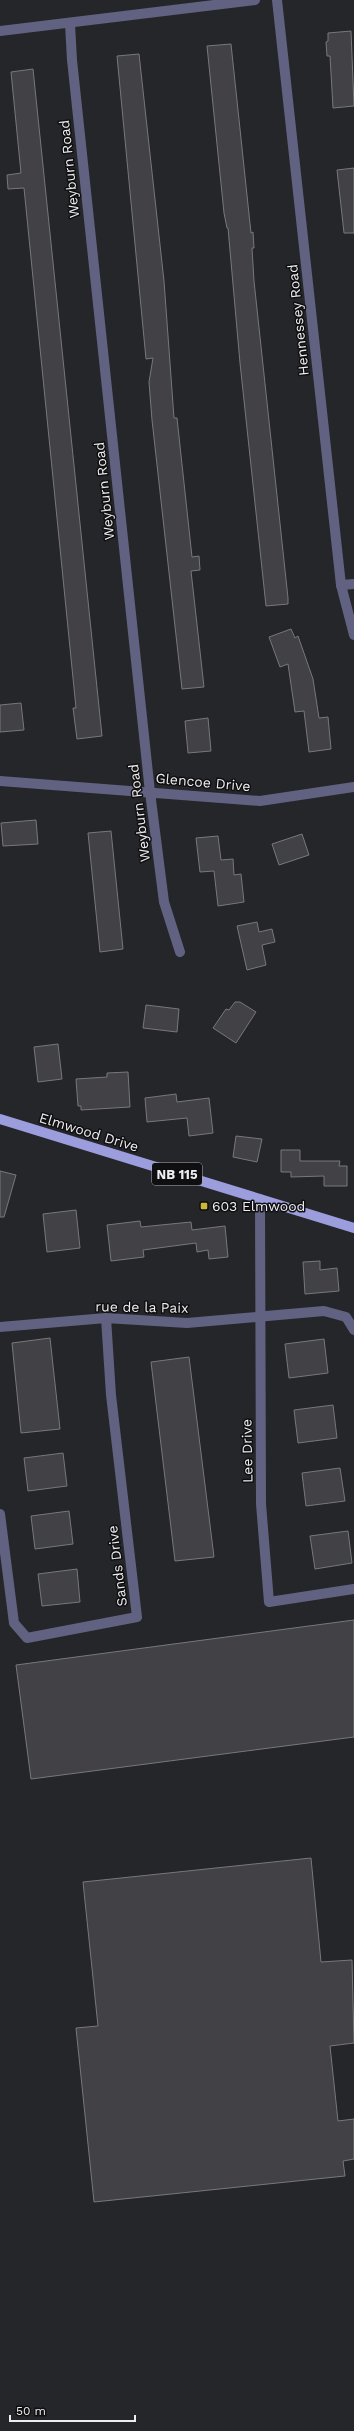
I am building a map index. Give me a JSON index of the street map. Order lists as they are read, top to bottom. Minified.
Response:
{"streets":{"main road":["Elmwood Drive","NB 115"],"street":["Weyburn Road","Hennessey Road","Glencoe Drive","rue de la Paix","Lee Drive","Sands Drive"]},"crossings":[["Weyburn Road","Glencoe Drive"],["rue de la Paix","Lee Drive"],["rue de la Paix","Sands Drive"]],"places":{"transit":["603 Elmwood"]},"scale_bar":"50 m"}
